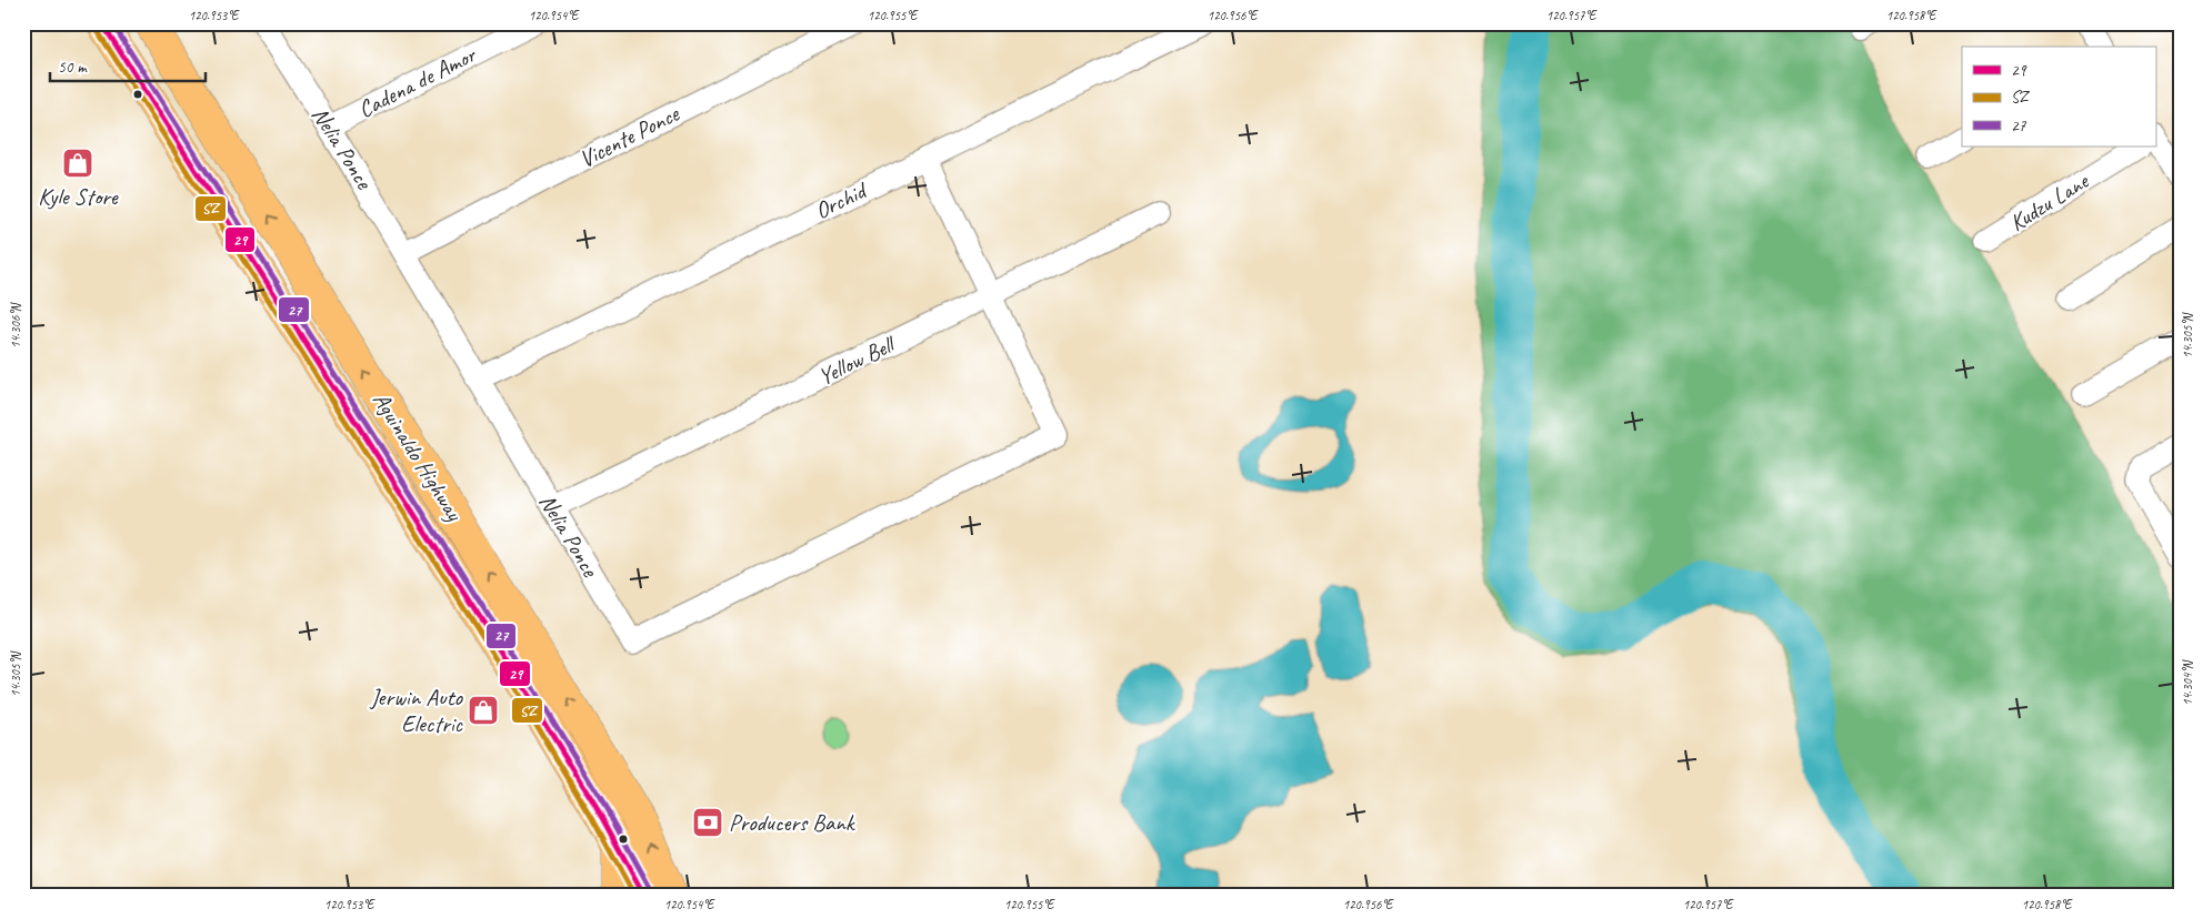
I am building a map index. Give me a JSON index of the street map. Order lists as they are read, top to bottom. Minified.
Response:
{"streets":{"main road":["Aguinaldo Highway"],"street":["Cadena de Amor","Vicente Ponce","Nelia Ponce","Orchid","Kudzu Lane","Yellow Bell"]},"crossings":[["Cadena de Amor","Nelia Ponce"],["Vicente Ponce","Nelia Ponce"],["Nelia Ponce","Orchid"],["Nelia Ponce","Yellow Bell"]],"places":{"shop":["Kyle Store","Jerwin Auto Electric"],"bank":["Producers Bank"]},"lines":["transit line 29","transit line 27","transit line SZ"],"legend":["29","SZ","27"],"scale_bar":"50 m","coordinates":["120.953°E","120.954°E","120.955°E","120.956°E","120.957°E","120.958°E","14.306°N","14.305°N","14.304°N"]}
